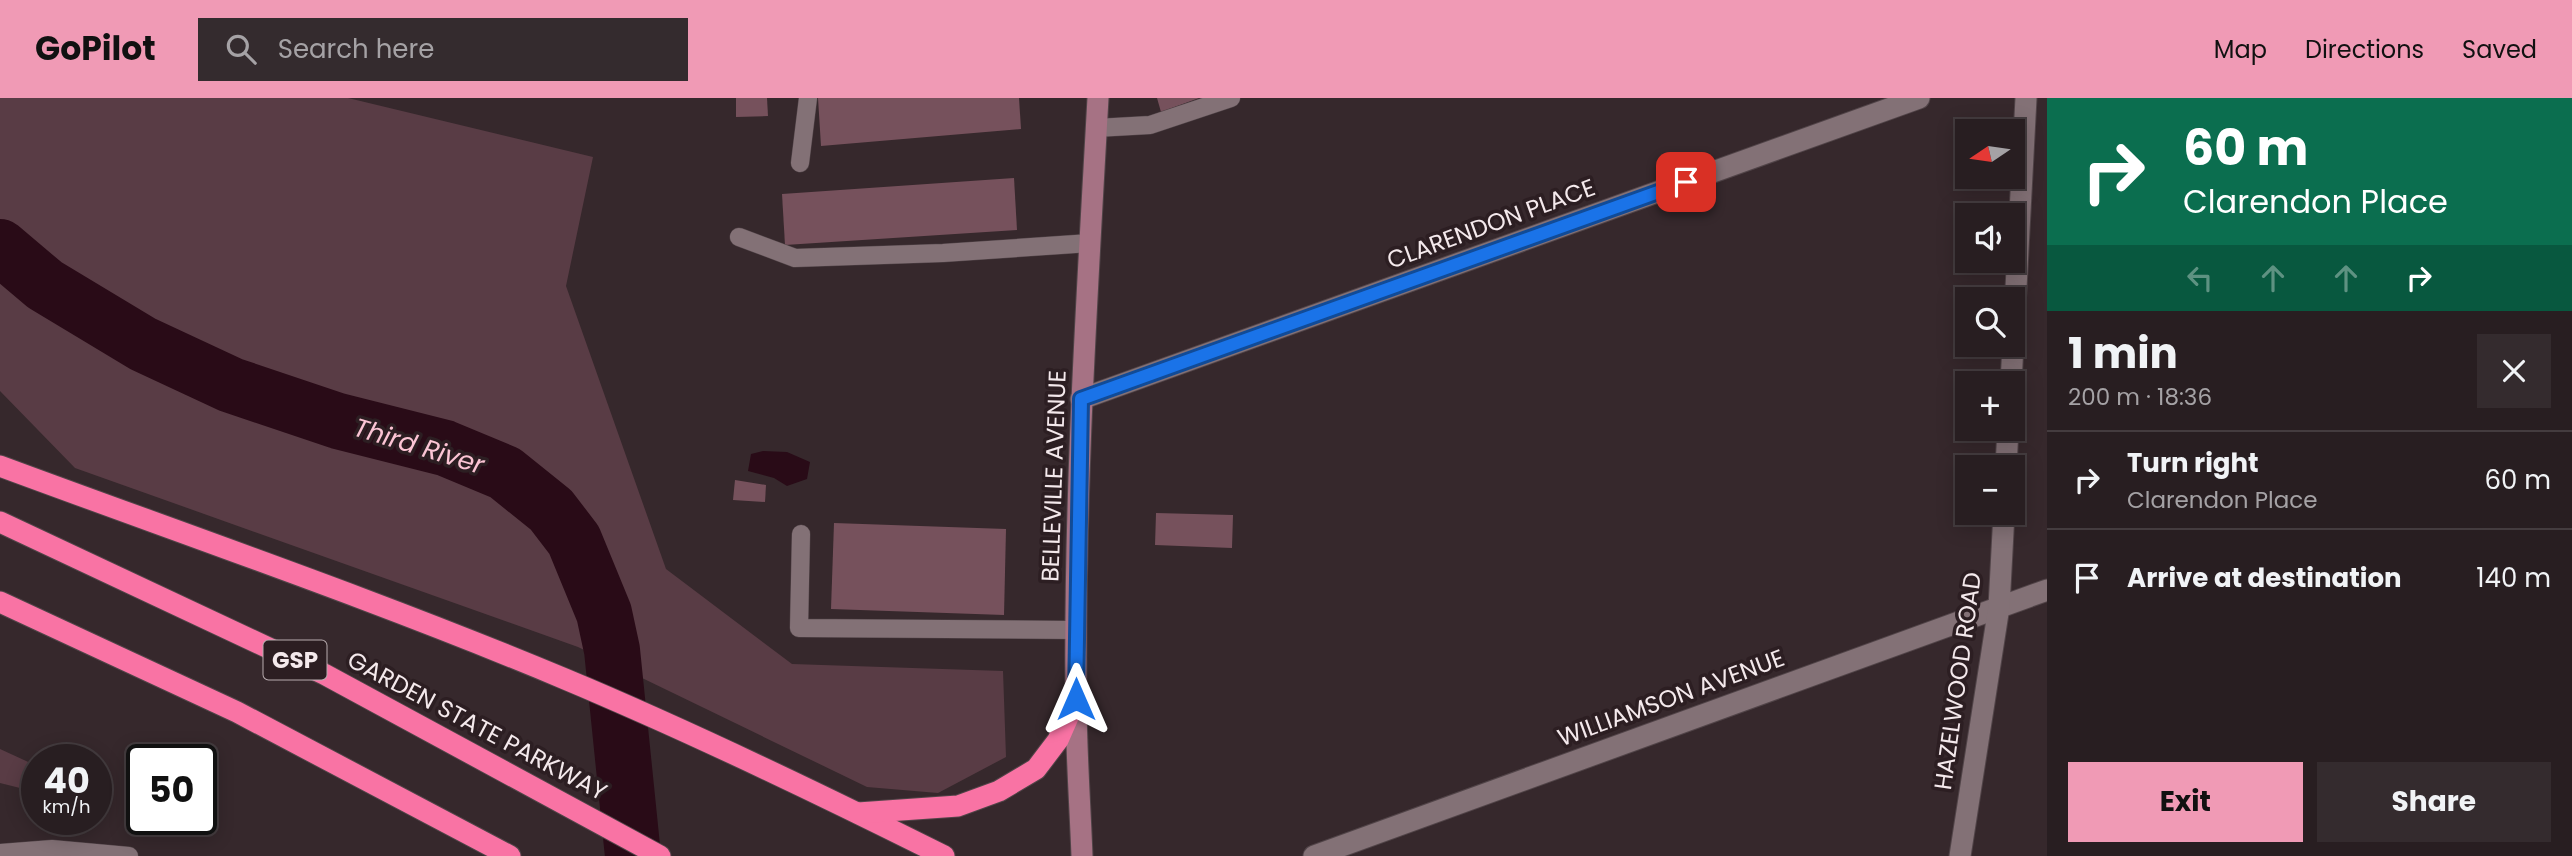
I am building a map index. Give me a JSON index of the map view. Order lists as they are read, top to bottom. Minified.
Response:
{"streets":{"highway":["GSP","GARDEN STATE PARKWAY"],"main road":["BELLEVILLE AVENUE"],"street":["CLARENDON PLACE","HAZELWOOD ROAD","WILLIAMSON AVENUE"]},"crossings":[["CLARENDON PLACE","BELLEVILLE AVENUE"],["HAZELWOOD ROAD","WILLIAMSON AVENUE"]],"water":["Third River"],"north":"left","page":{"header":"GoPilot","search":"Search here","nav":["Map","Directions","Saved"],"turn":["60 m","Clarendon Place"],"map_buttons":["+","−"],"heading":["1 min","200 m · 18:36"],"list":[{"name":"Turn right","note":"Clarendon Place","value":"60 m"},{"name":"Arrive at destination","value":"140 m"}],"speed":"40 km/h","limit":"50","buttons":["Exit","Share"]}}
